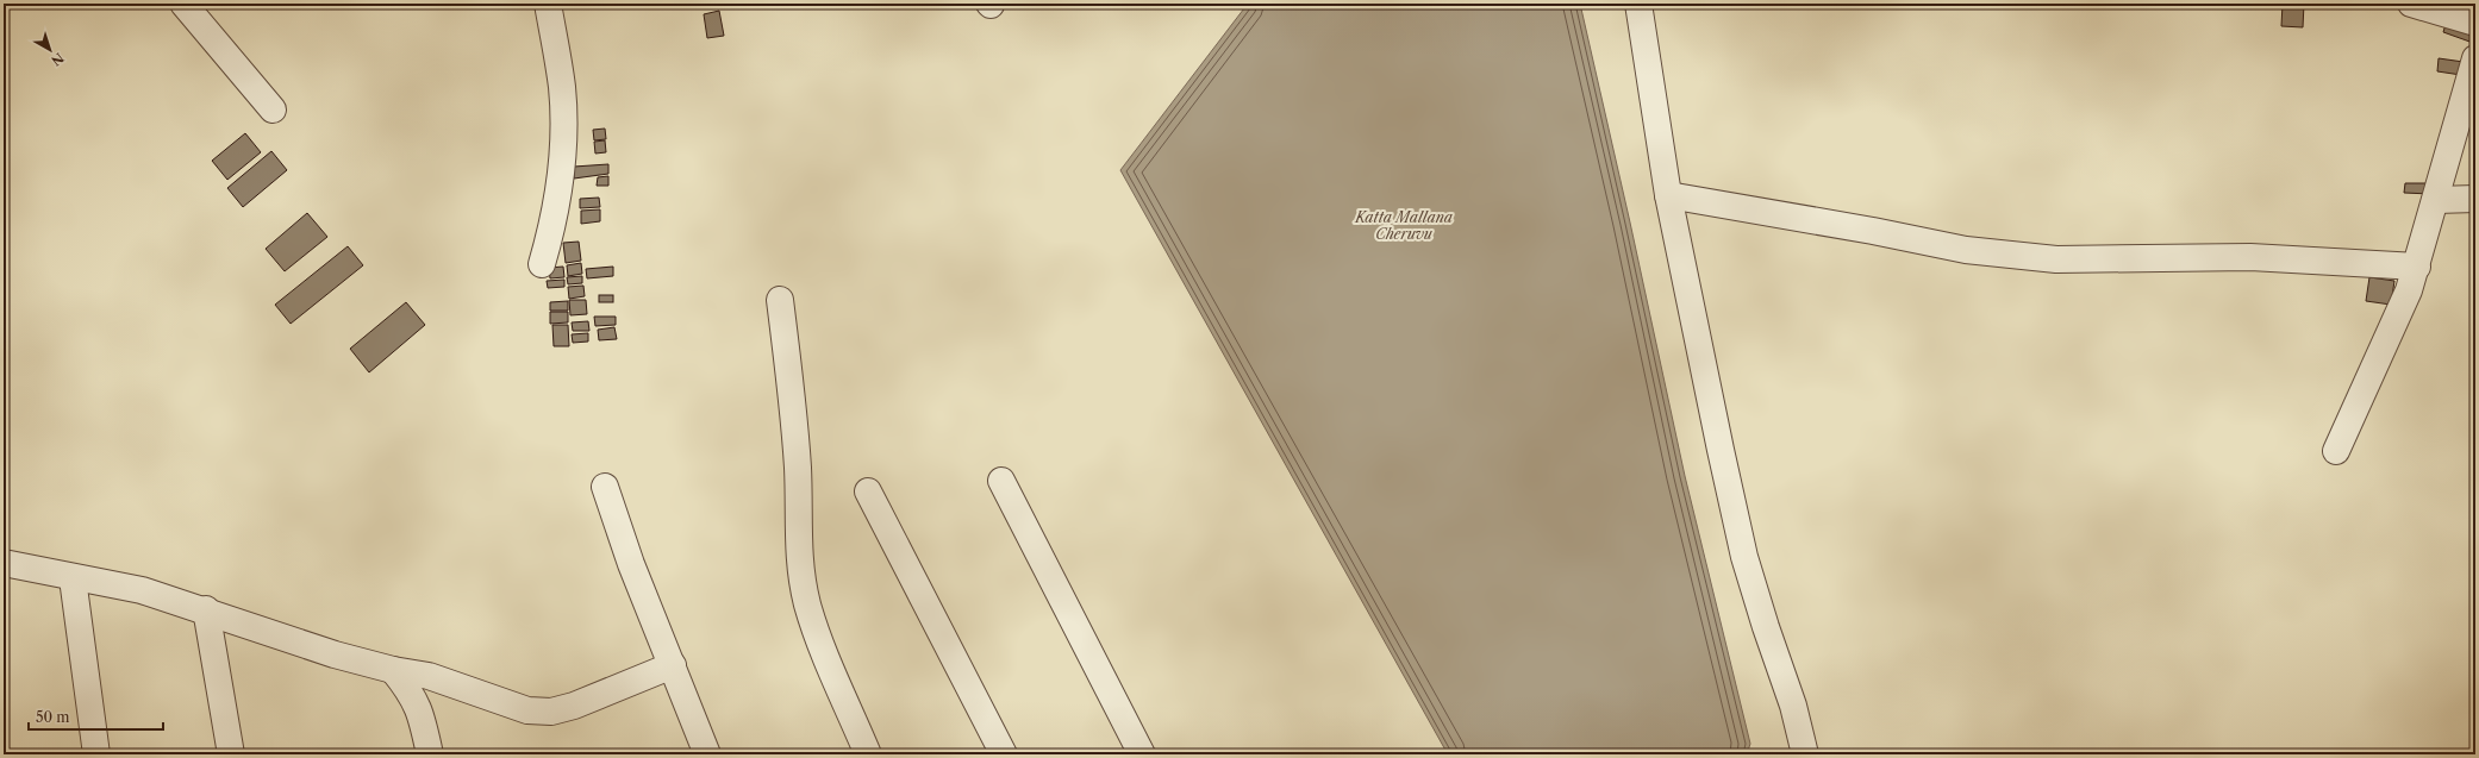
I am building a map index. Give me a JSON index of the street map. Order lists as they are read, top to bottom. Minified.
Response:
{"water":["Katta Mallana Cheruvu"],"scale_bar":"50 m","north":"bottom right"}
